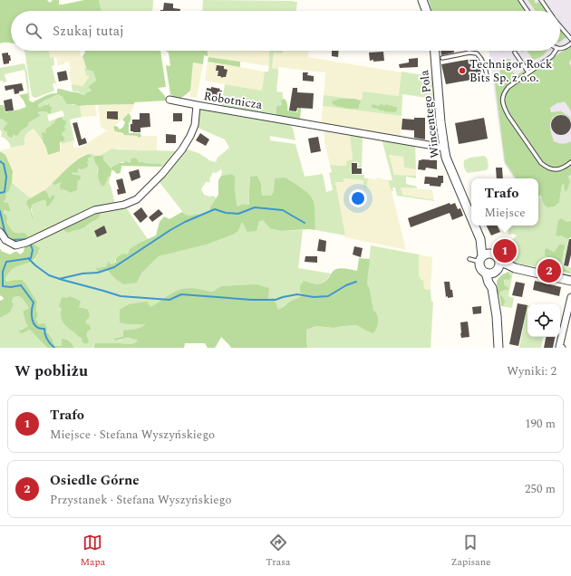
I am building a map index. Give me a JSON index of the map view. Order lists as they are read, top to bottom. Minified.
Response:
{"streets":{"street":["Robotnicza","Wincentego Pola"]},"crossings":[["Robotnicza","Wincentego Pola"]],"places":["Technigor Rock Bits Sp. z o.o."],"page":{"search":"Szukaj tutaj","popup":["Trafo","Miejsce"],"pins":["1","2"],"heading":["W pobliżu","Wyniki: 2"],"list":[{"mark":"1","name":"Trafo","note":"Miejsce · Stefana Wyszyńskiego","value":"190 m"},{"mark":"2","name":"Osiedle Górne","note":"Przystanek · Stefana Wyszyńskiego","value":"250 m"}],"nav":["Mapa","Trasa","Zapisane"]}}
